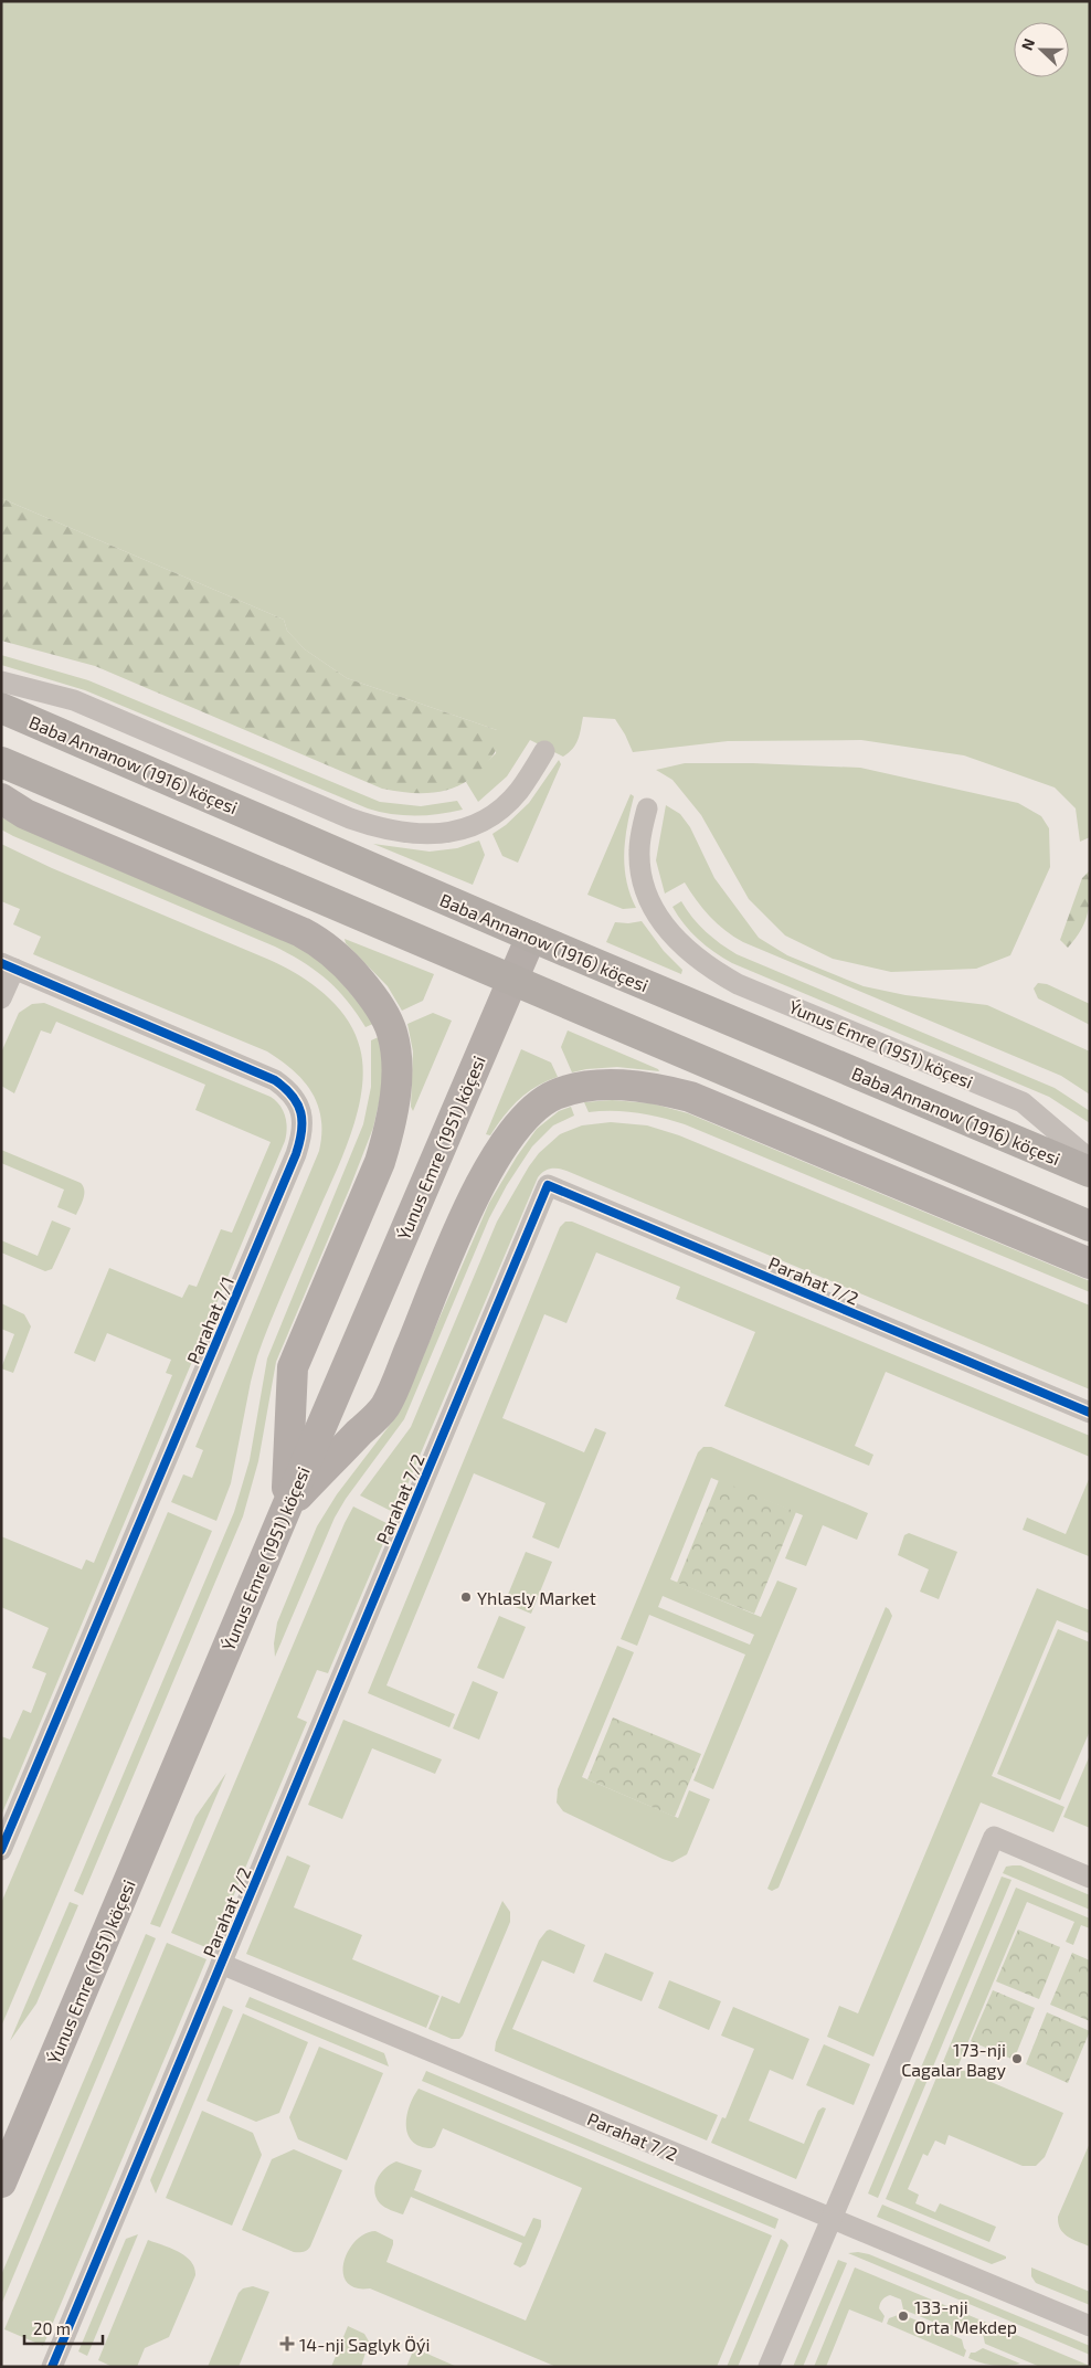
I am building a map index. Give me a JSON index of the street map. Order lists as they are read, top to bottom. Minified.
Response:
{"streets":{"main road":["Baba Annanow (1916) köçesi"],"street":["Ýunus Emre (1951) köçesi","Parahat 7/2","Parahat 7/1"]},"crossings":[["Baba Annanow (1916) köçesi","Ýunus Emre (1951) köçesi"]],"places":{"other":["Yhlasly Market","173-nji Cagalar Bagy","133-nji Orta Mekdep"],"health":["14-nji Saglyk Öýi"]},"scale_bar":"20 m","north":"left"}
